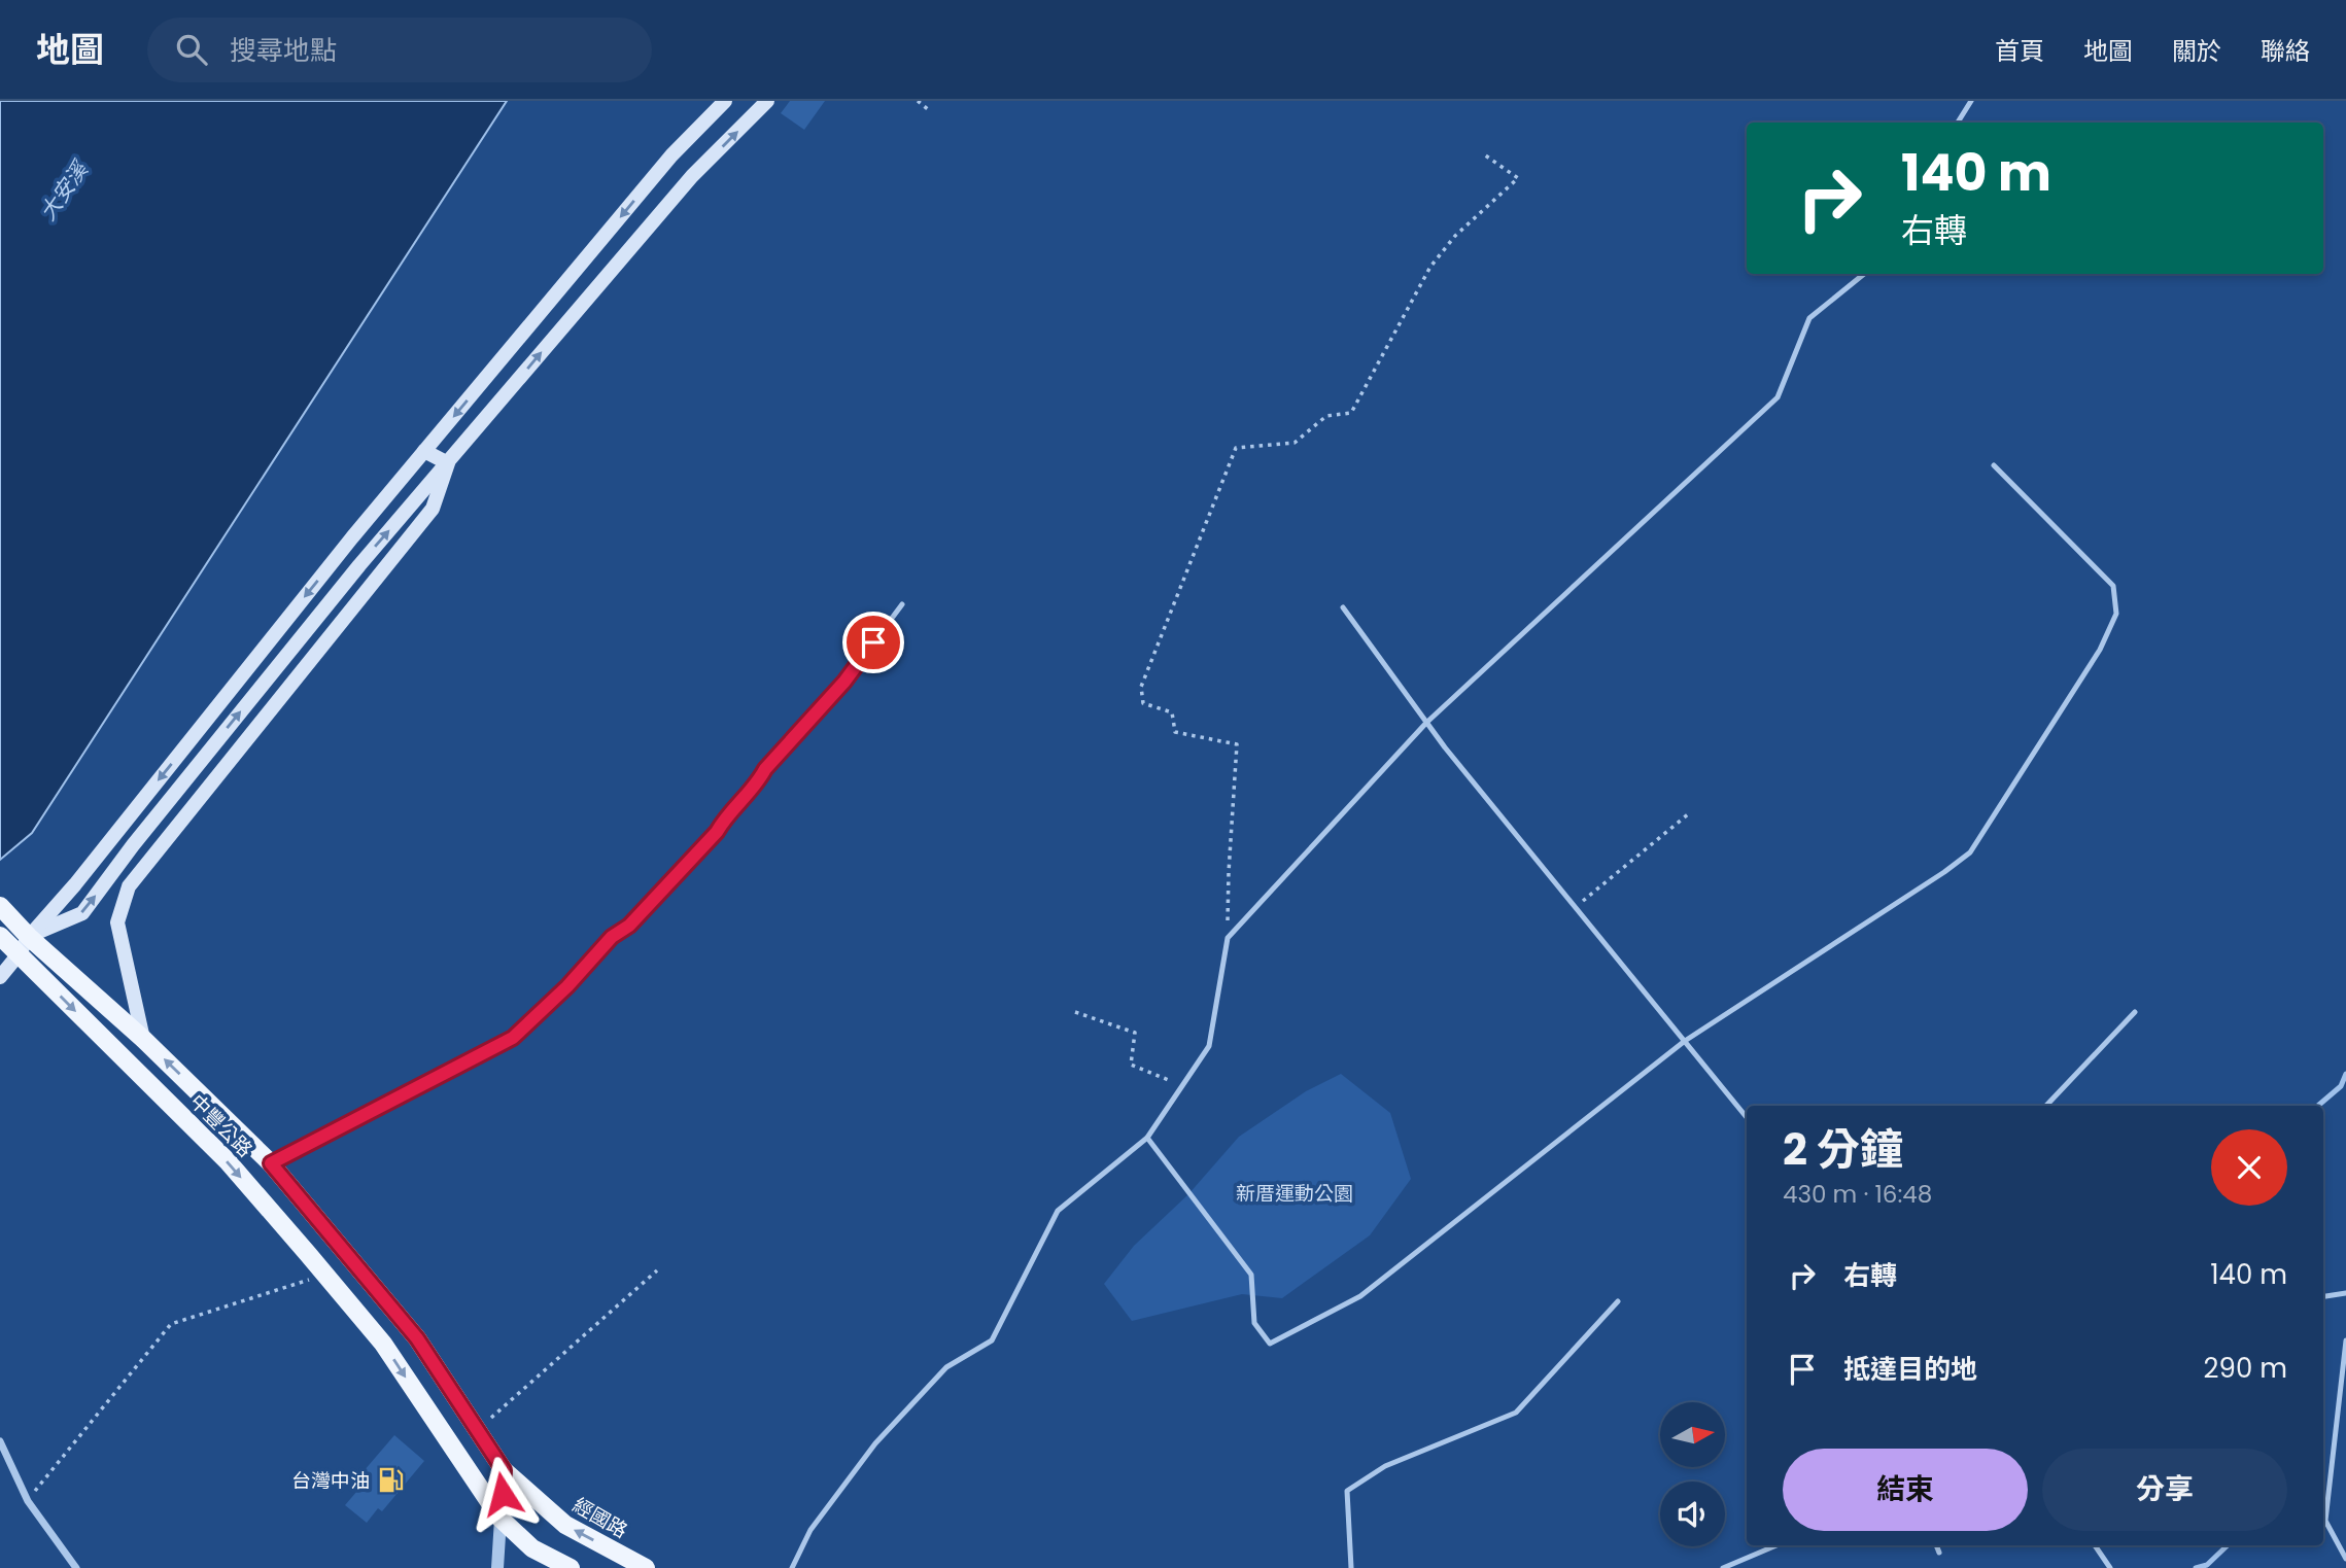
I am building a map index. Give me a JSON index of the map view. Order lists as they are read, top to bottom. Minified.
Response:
{"streets":{"main road":["中豐公路","經國路"]},"crossings":[["中豐公路","經國路"]],"water":["大安溪"],"parks":["新厝運動公園"],"places":{"fuel station":["台灣中油"]},"north":"right","page":{"header":"地圖","search":"搜尋地點","nav":["首頁","地圖","關於","聯絡"],"turn":["140 m","右轉"],"heading":["2 分鐘","430 m · 16:48"],"list":[{"name":"右轉","value":"140 m"},{"name":"抵達目的地","value":"290 m"}],"buttons":["結束","分享"]}}
